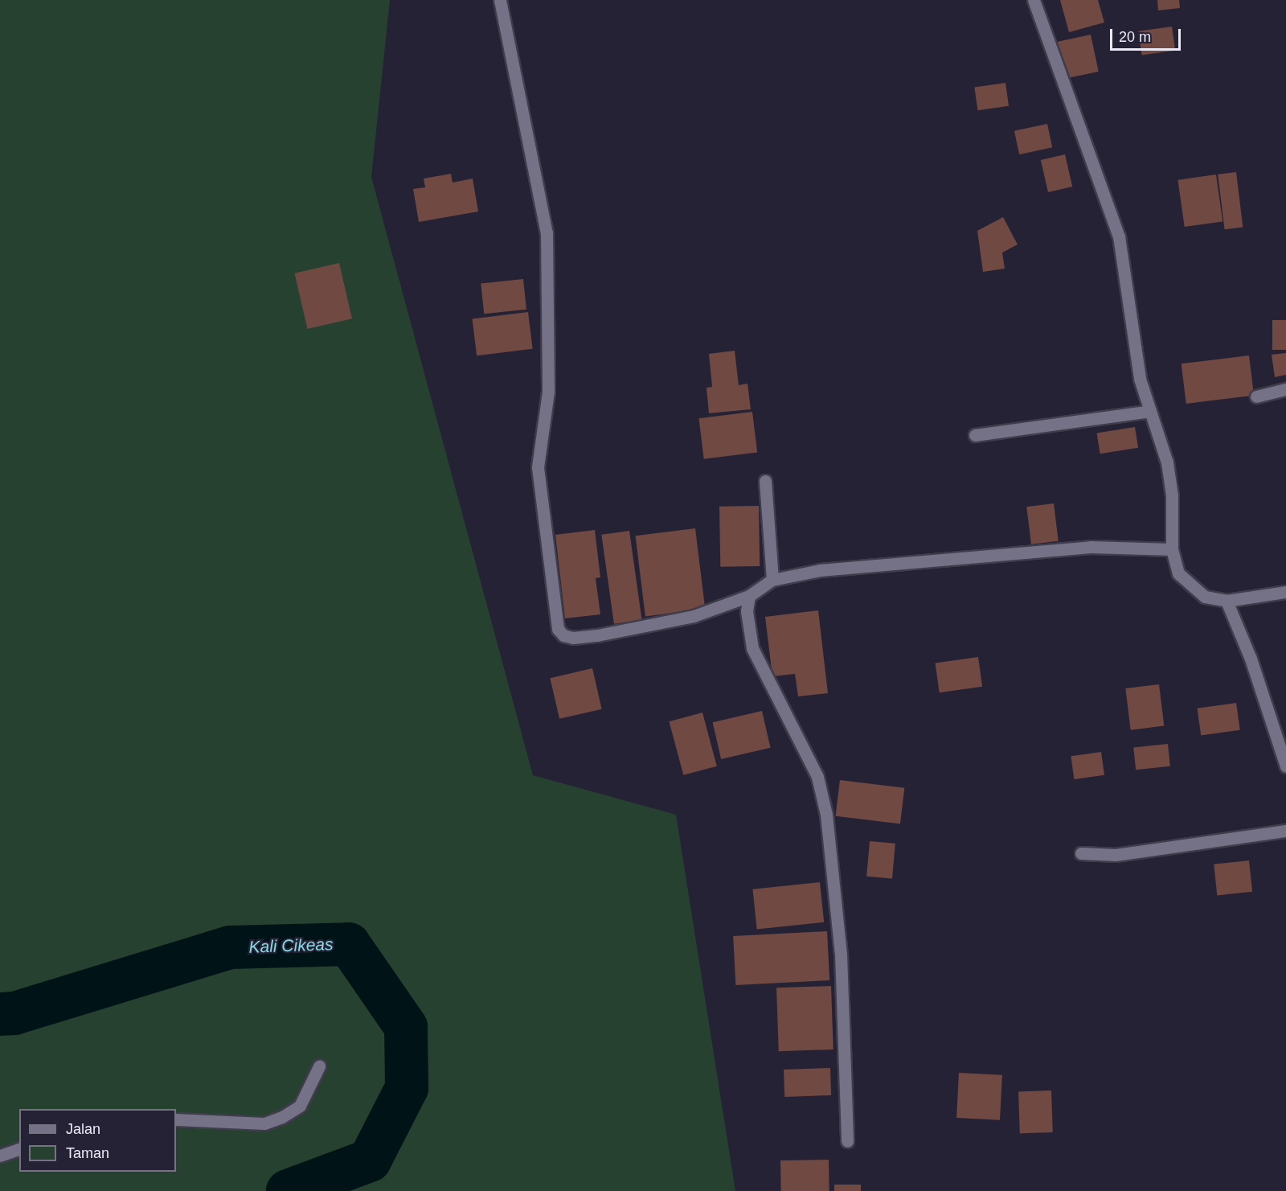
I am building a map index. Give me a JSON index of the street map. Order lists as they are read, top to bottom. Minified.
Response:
{"water":["Kali Cikeas"],"legend":["Jalan","Taman"],"scale_bar":"20 m"}
